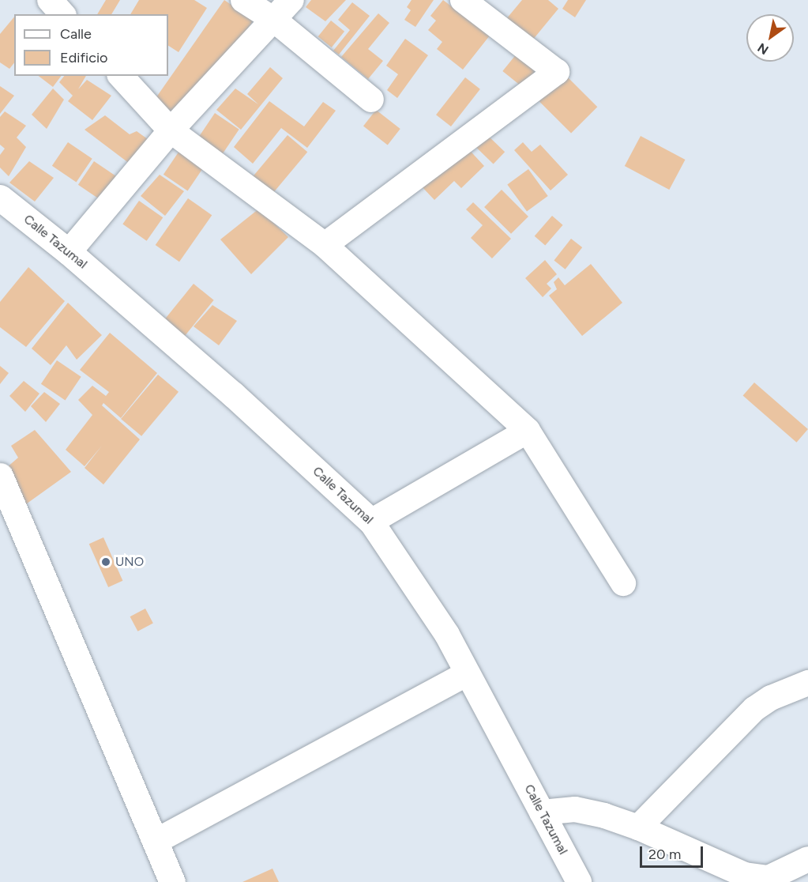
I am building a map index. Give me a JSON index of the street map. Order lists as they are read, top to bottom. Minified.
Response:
{"streets":{"street":["Calle Tazumal"]},"places":["UNO"],"legend":["Calle","Edificio"],"scale_bar":"20 m","north":"bottom left"}
